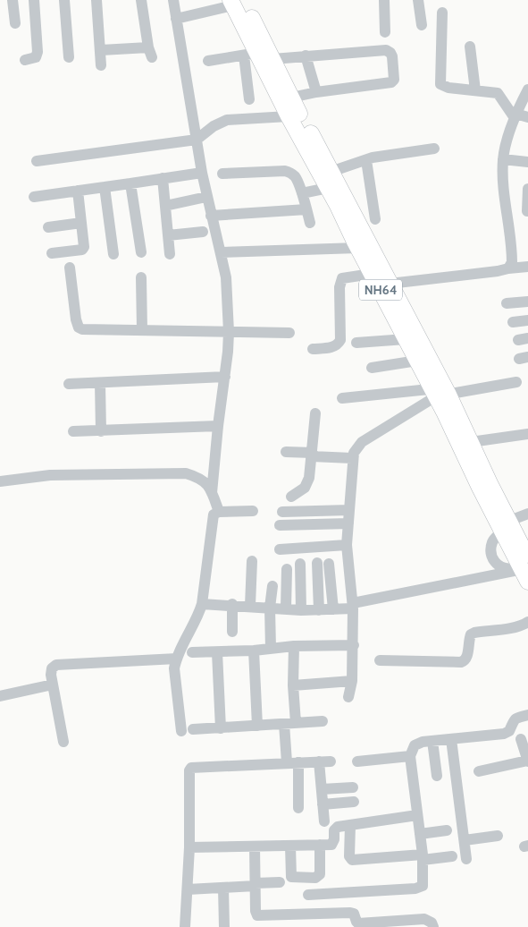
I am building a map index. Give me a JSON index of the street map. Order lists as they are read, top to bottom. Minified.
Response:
{"streets":{"highway":["NH64"]}}
